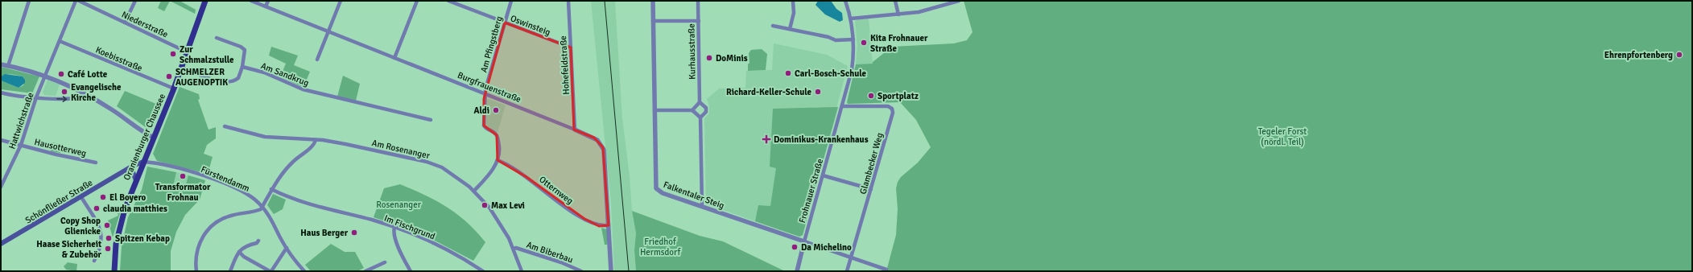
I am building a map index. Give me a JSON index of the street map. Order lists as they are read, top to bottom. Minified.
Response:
{"streets":{"main road":["Oranienburger Chaussee","Schönfließer Straße"],"street":["Niederstraße","Oswinsteig","Am Pfingstberg","Kurhausstraße","Koebisstraße","Hohefeldstraße","Am Sandkrug","Burgfrauenstraße","Hattwichstraße","Hausotterweg","Am Rosenanger","Glambecker Weg","Fürstendamm","Otternweg","Frohnauer Straße","Falkentaler Steig","Im Fischgrund","Am Biberbau"]},"crossings":[["Niederstraße","Oranienburger Chaussee"],["Oswinsteig","Am Pfingstberg"],["Oswinsteig","Hohefeldstraße"],["Am Pfingstberg","Burgfrauenstraße"],["Am Pfingstberg","Am Rosenanger"],["Am Pfingstberg","Otternweg"],["Kurhausstraße","Falkentaler Steig"],["Koebisstraße","Hattwichstraße"],["Koebisstraße","Oranienburger Chaussee"],["Hohefeldstraße","Burgfrauenstraße"],["Burgfrauenstraße","Otternweg"],["Hattwichstraße","Hausotterweg"],["Oranienburger Chaussee","Fürstendamm"],["Oranienburger Chaussee","Schönfließer Straße"],["Am Rosenanger","Am Biberbau"],["Glambecker Weg","Frohnauer Straße"],["Glambecker Weg","Falkentaler Steig"],["Fürstendamm","Schönfließer Straße"],["Frohnauer Straße","Falkentaler Steig"]],"parks":["Tegeler Forst (nördl. Teil)","Rosenanger","Friedhof Hermsdorf"],"places":{"other":["Kita Frohnauer Straße","Zur Schmalzstulle","Ehrenpfortenberg","DoMinis","Carl-Bosch-Schule","Café Lotte","SCHMELZER AUGENOPTIK","Evangelische Kirche","Richard-Keller-Schule","Sportplatz","Aldi","Transformator Frohnau","El Boyero","Max Levi","claudia matthies","Copy Shop Glienicke","Haus Berger","Spitzen Kebap","Da Michelino","Haase Sicherheit & Zubehör"],"health":["Dominikus-Krankenhaus"]}}
